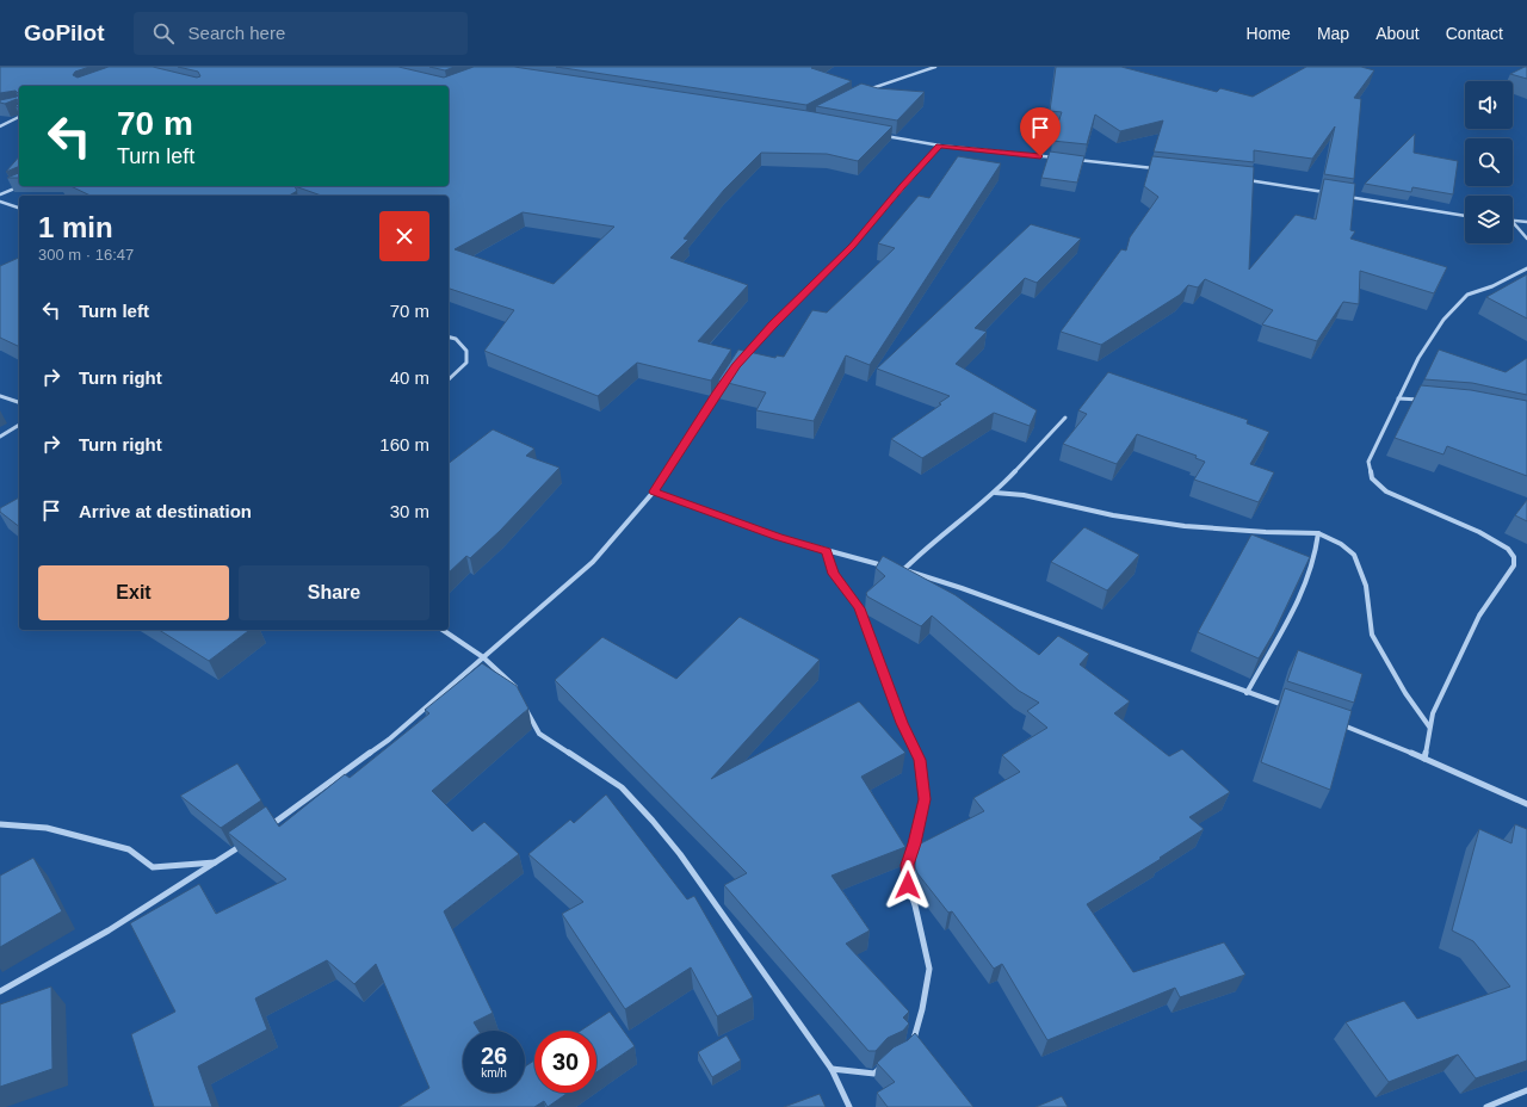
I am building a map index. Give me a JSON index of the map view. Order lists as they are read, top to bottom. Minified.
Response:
{"page":{"header":"GoPilot","search":"Search here","nav":["Home","Map","About","Contact"],"turn":["70 m","Turn left"],"heading":["1 min","300 m · 16:47"],"list":[{"name":"Turn left","value":"70 m"},{"name":"Turn right","value":"40 m"},{"name":"Turn right","value":"160 m"},{"name":"Arrive at destination","value":"30 m"}],"buttons":["Exit","Share"],"speed":"26 km/h","limit":"30"}}
